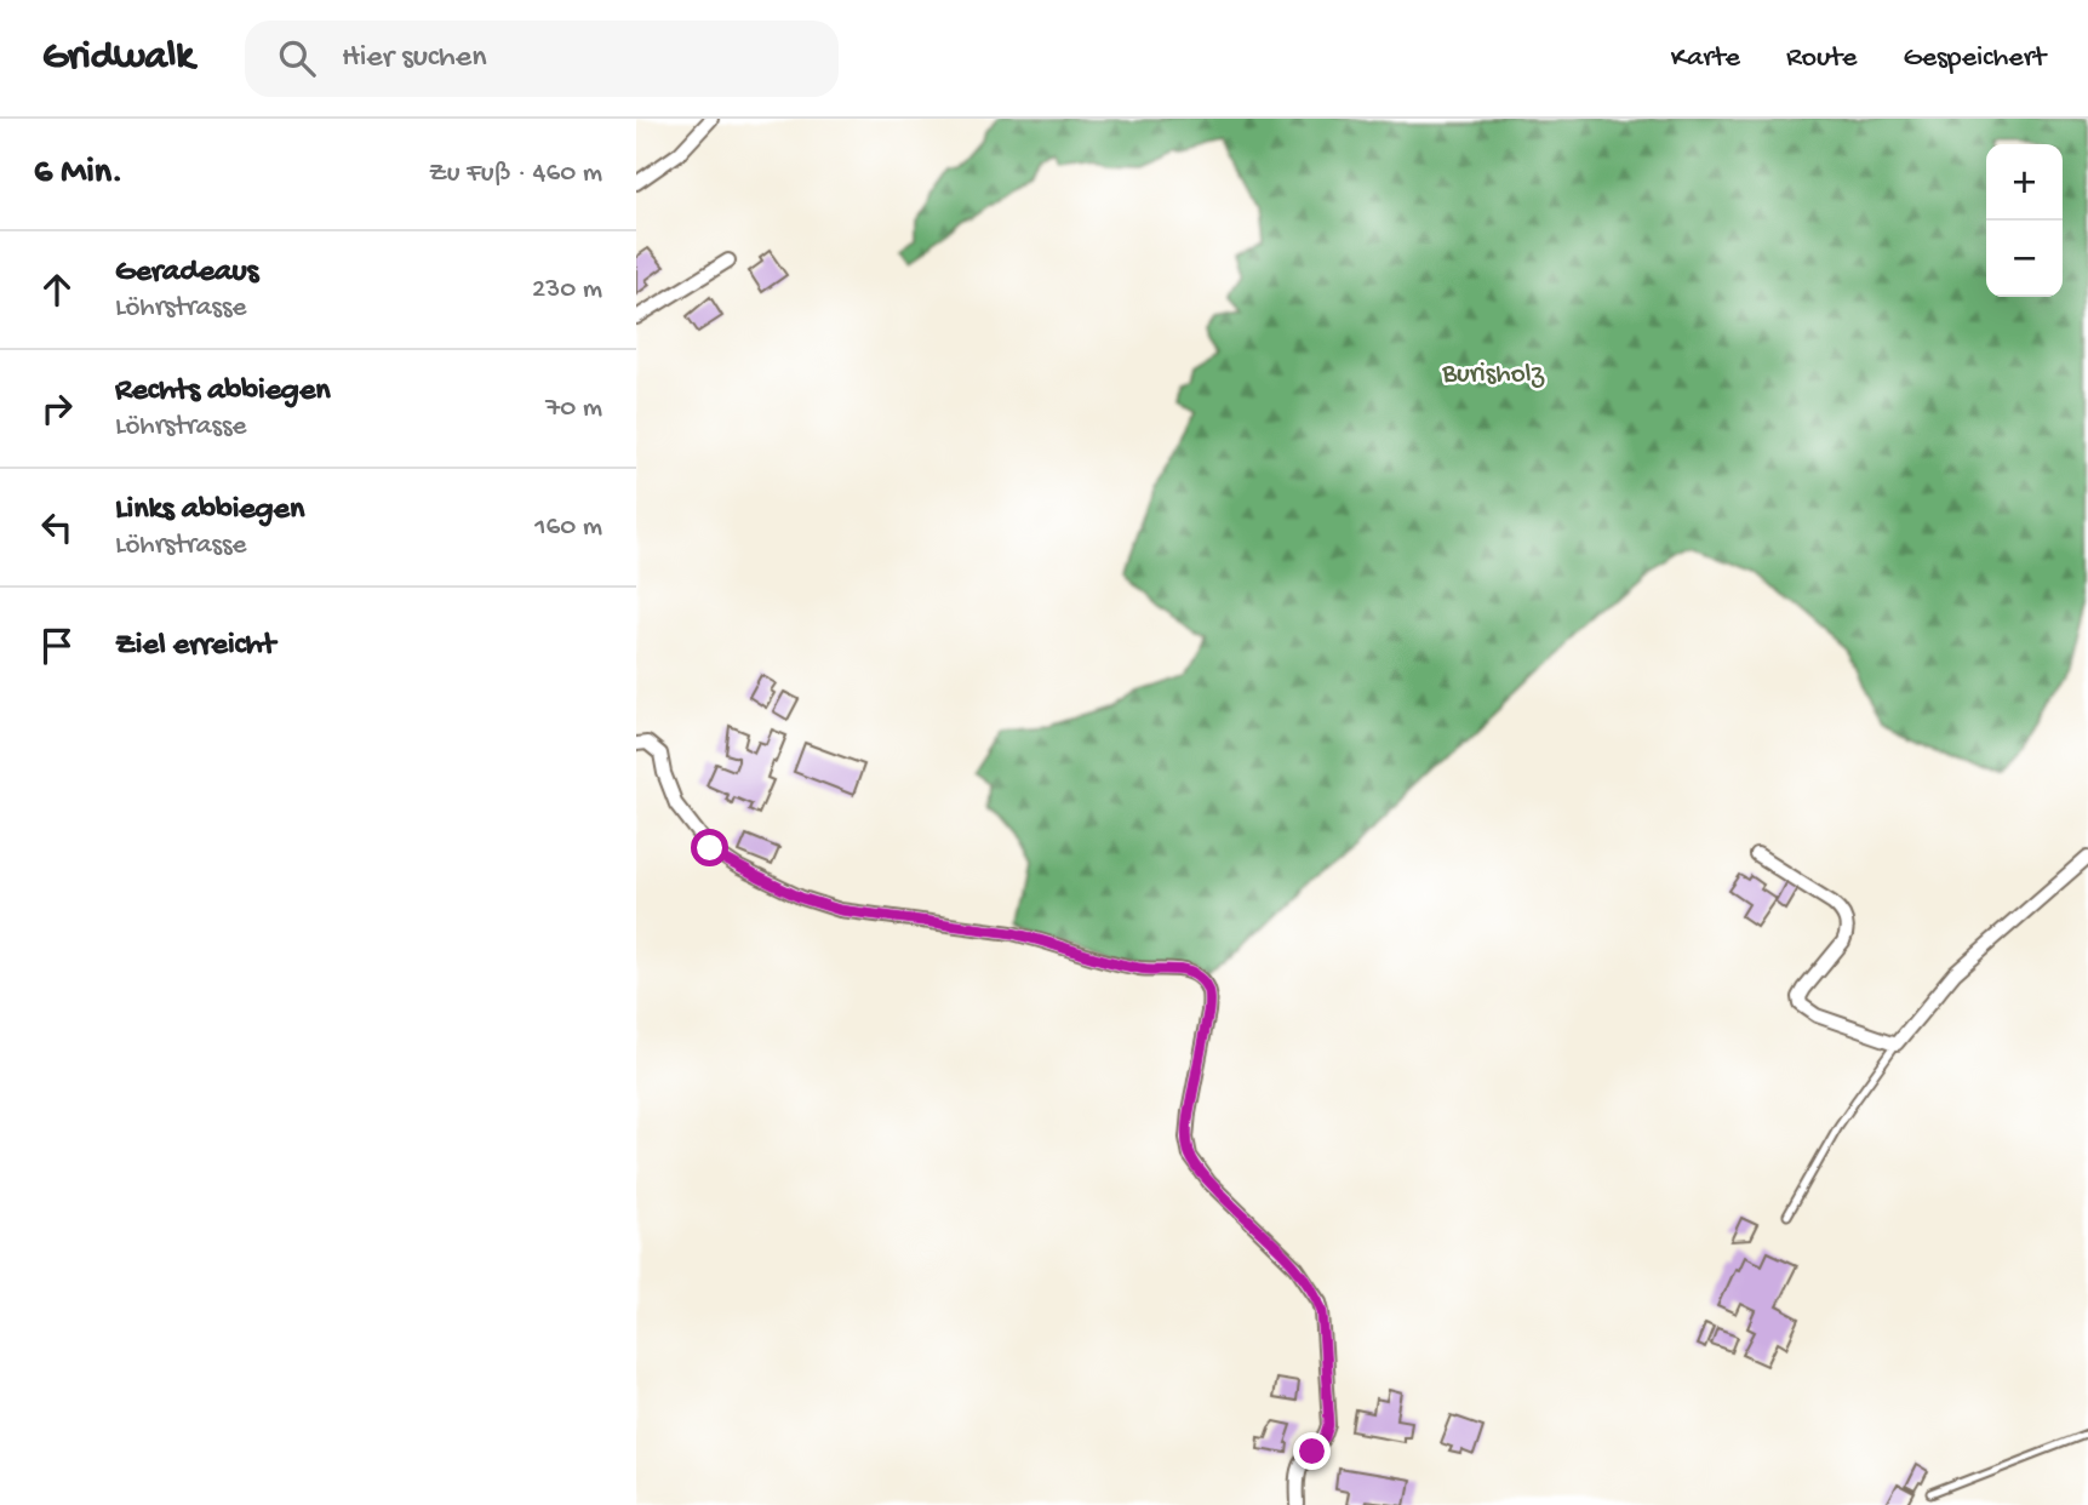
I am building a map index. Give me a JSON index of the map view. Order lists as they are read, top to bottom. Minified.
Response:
{"parks":["Burisholz"],"page":{"header":"Gridwalk","search":"Hier suchen","nav":["Karte","Route","Gespeichert"],"heading":["6 Min.","Zu Fuß · 460 m"],"map_buttons":["+","−"],"list":[["Geradeaus","Löhrstrasse","230 m"],["Rechts abbiegen","Löhrstrasse","70 m"],["Links abbiegen","Löhrstrasse","160 m"],"Ziel erreicht"]}}
